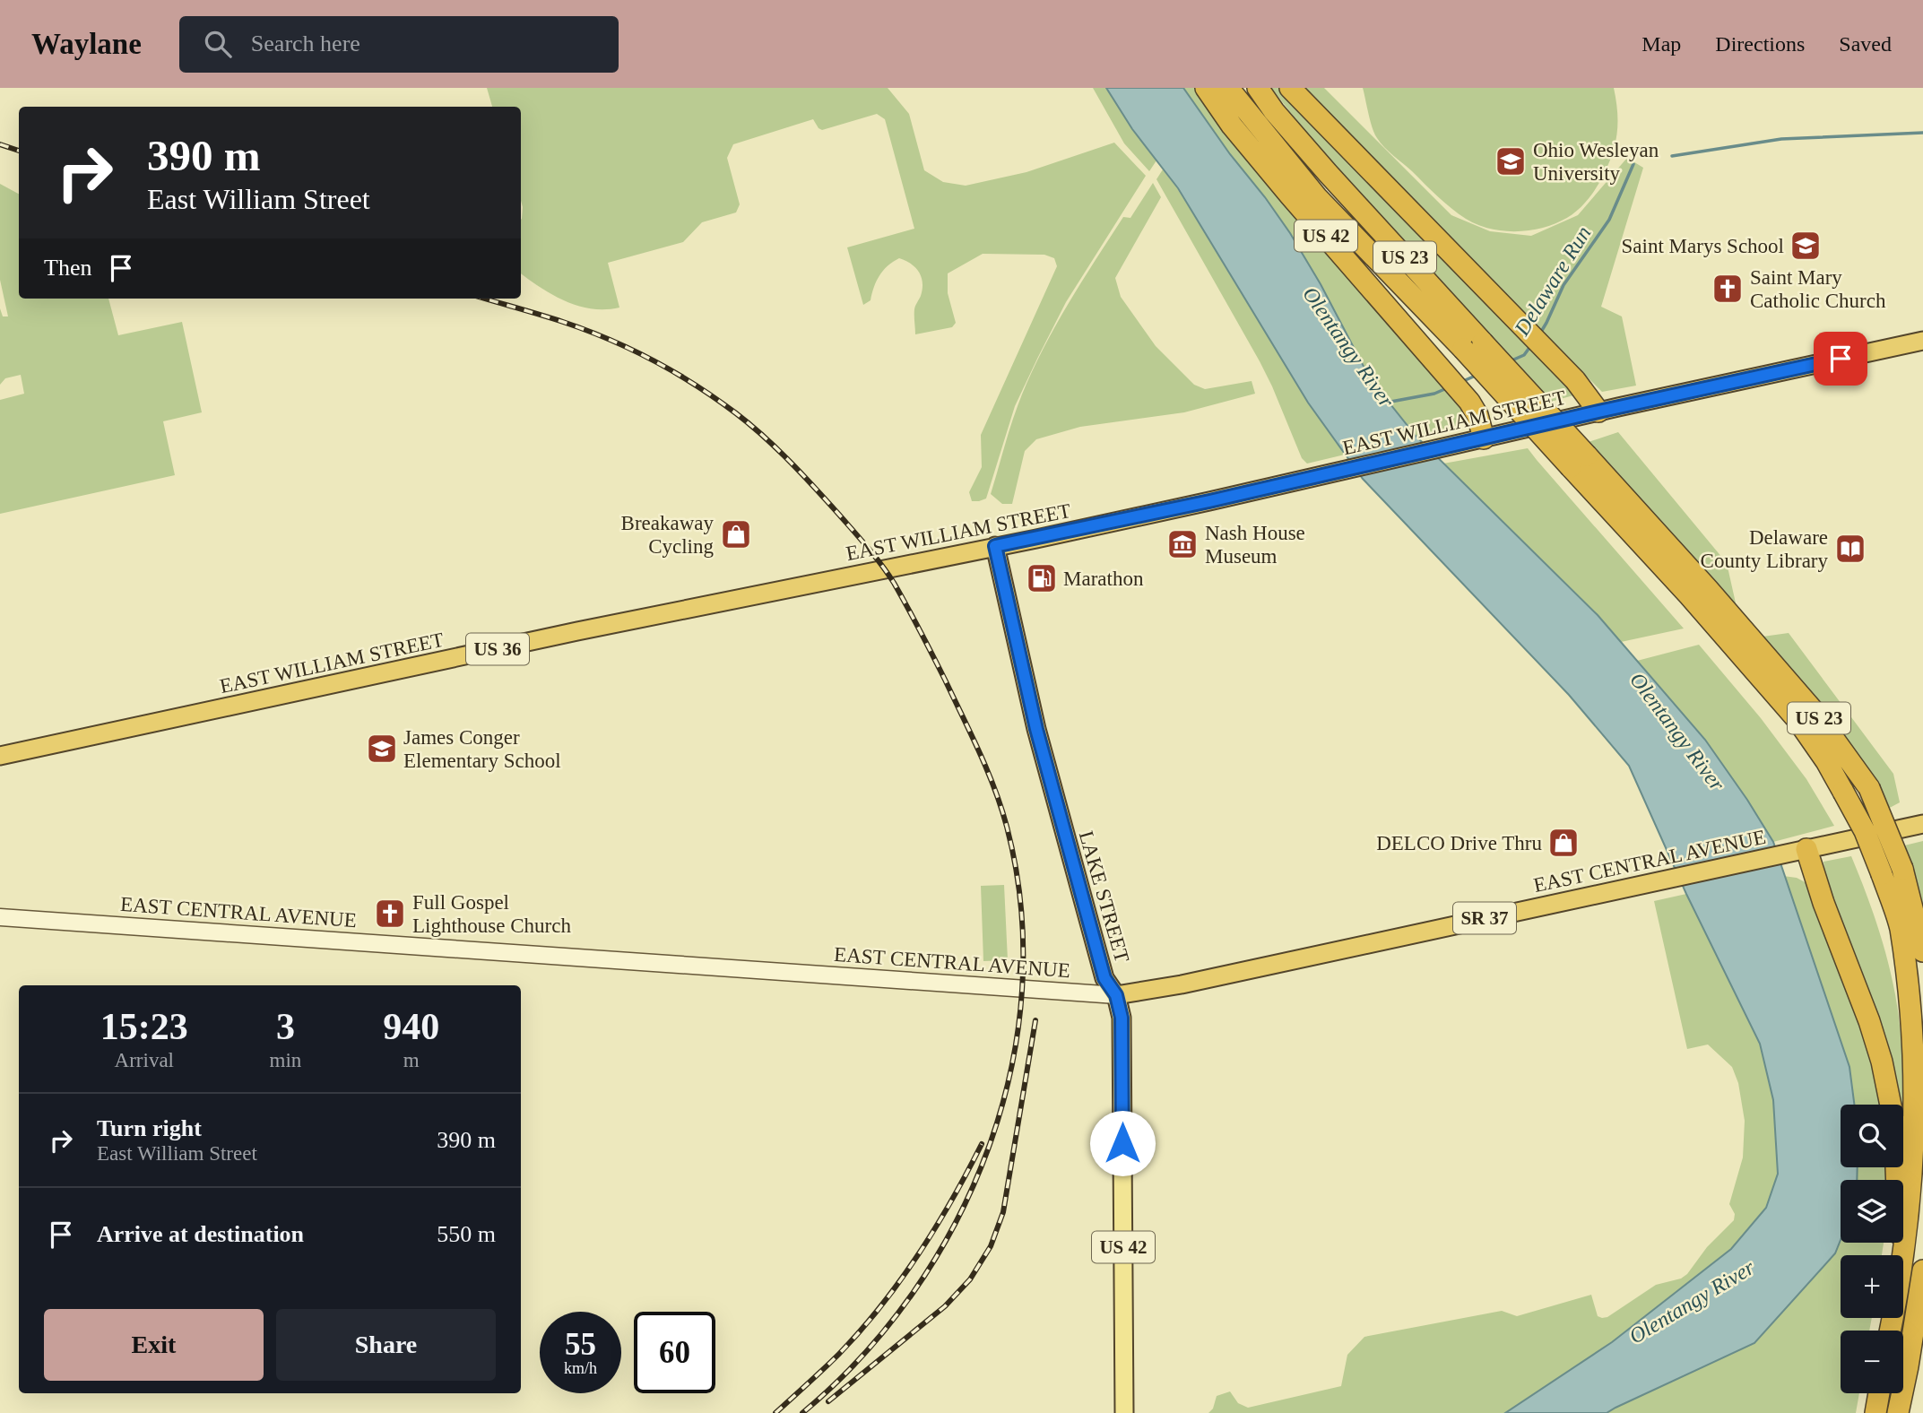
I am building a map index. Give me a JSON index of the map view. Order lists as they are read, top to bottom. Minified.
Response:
{"streets":{"highway":["US 42","US 23","EAST WILLIAM STREET","US 36","EAST CENTRAL AVENUE","LAKE STREET","SR 37"]},"crossings":[["US 42","EAST WILLIAM STREET"],["EAST WILLIAM STREET","LAKE STREET"],["EAST CENTRAL AVENUE","LAKE STREET"]],"water":["Delaware Run","Olentangy River"],"places":{"school or university":["Ohio Wesleyan University","Saint Marys School","James Conger Elementary School"],"church":["Saint Mary Catholic Church","Full Gospel Lighthouse Church"],"shop":["Breakaway Cycling","DELCO Drive Thru"],"museum":["Nash House Museum"],"library":["Delaware County Library"],"fuel station":["Marathon"]},"page":{"header":"Waylane","search":"Search here","nav":["Map","Directions","Saved"],"turn":["390 m","East William Street"],"then":"Then","eta":["15:23","Arrival","3","min","940","m"],"list":[{"name":"Turn right","note":"East William Street","value":"390 m"},{"name":"Arrive at destination","value":"550 m"}],"map_buttons":["+","−"],"buttons":["Exit","Share"],"speed":"55 km/h","limit":"60"}}
